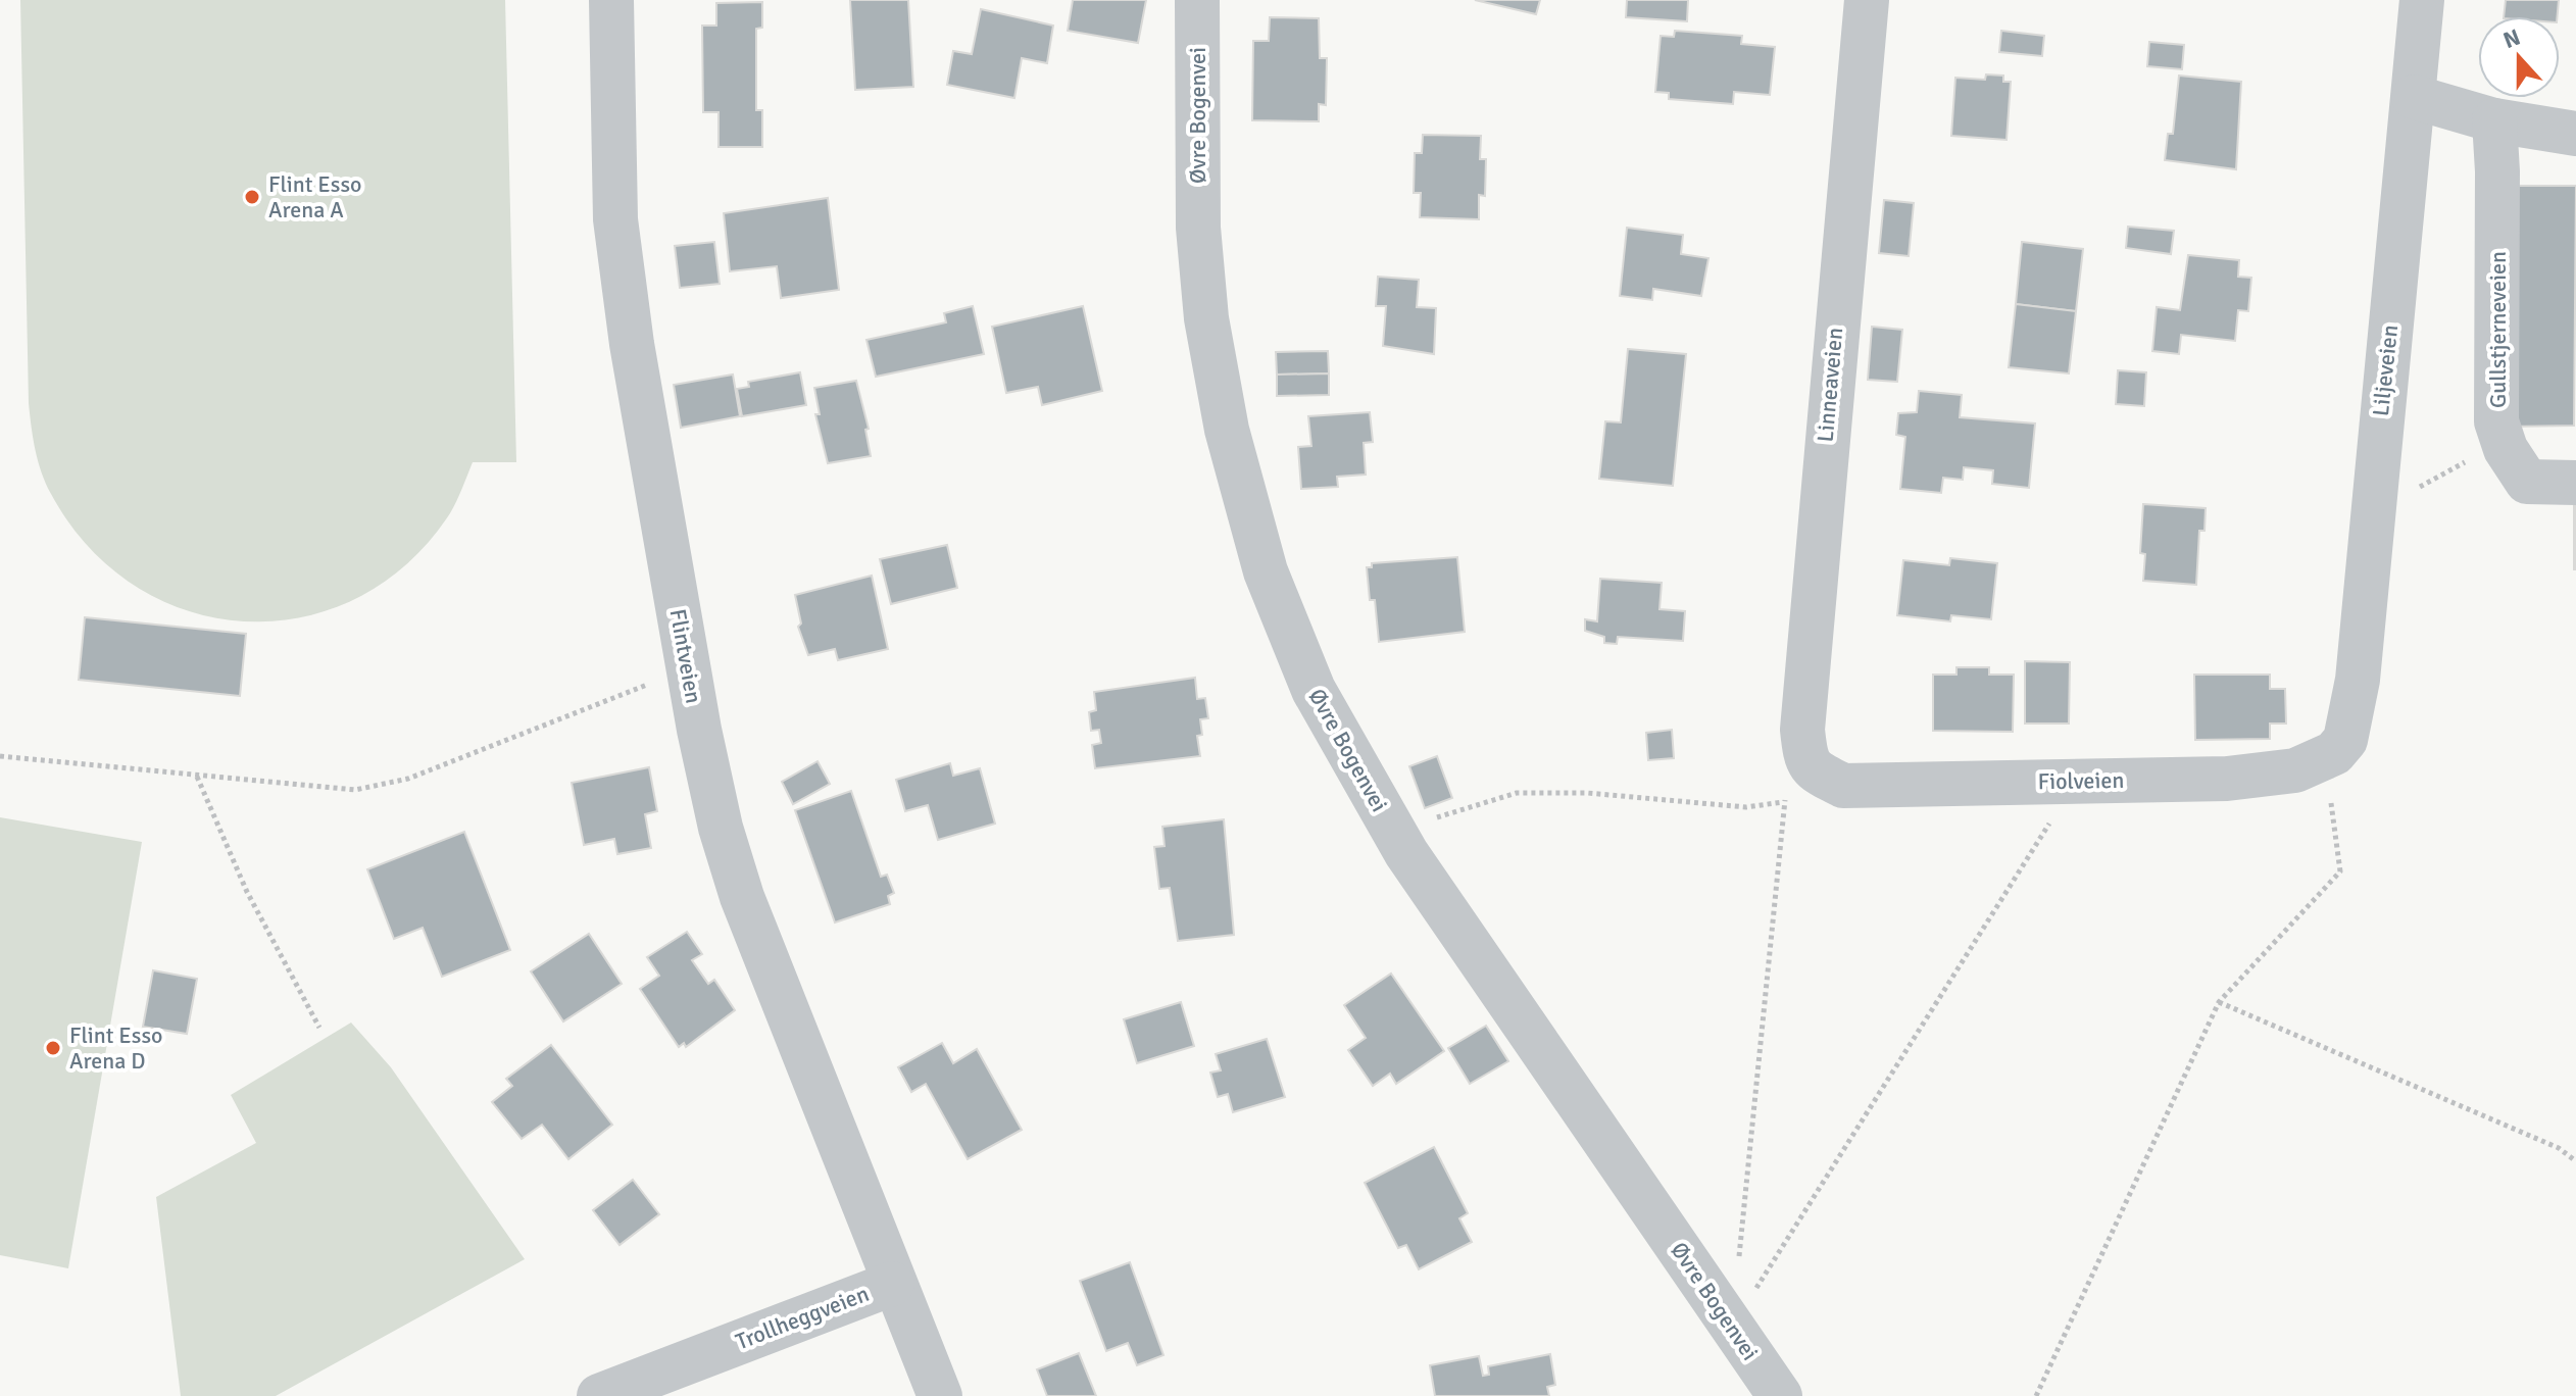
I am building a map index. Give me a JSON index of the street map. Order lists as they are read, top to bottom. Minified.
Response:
{"streets":{"street":["Øvre Bogenvei","Gullstjerneveien","Liljeveien","Linneaveien","Flintveien","Fiolveien","Trollheggveien"]},"crossings":[["Liljeveien","Fiolveien"],["Linneaveien","Fiolveien"],["Flintveien","Trollheggveien"]],"places":["Flint Esso Arena A","Flint Esso Arena D"],"north":"top"}
